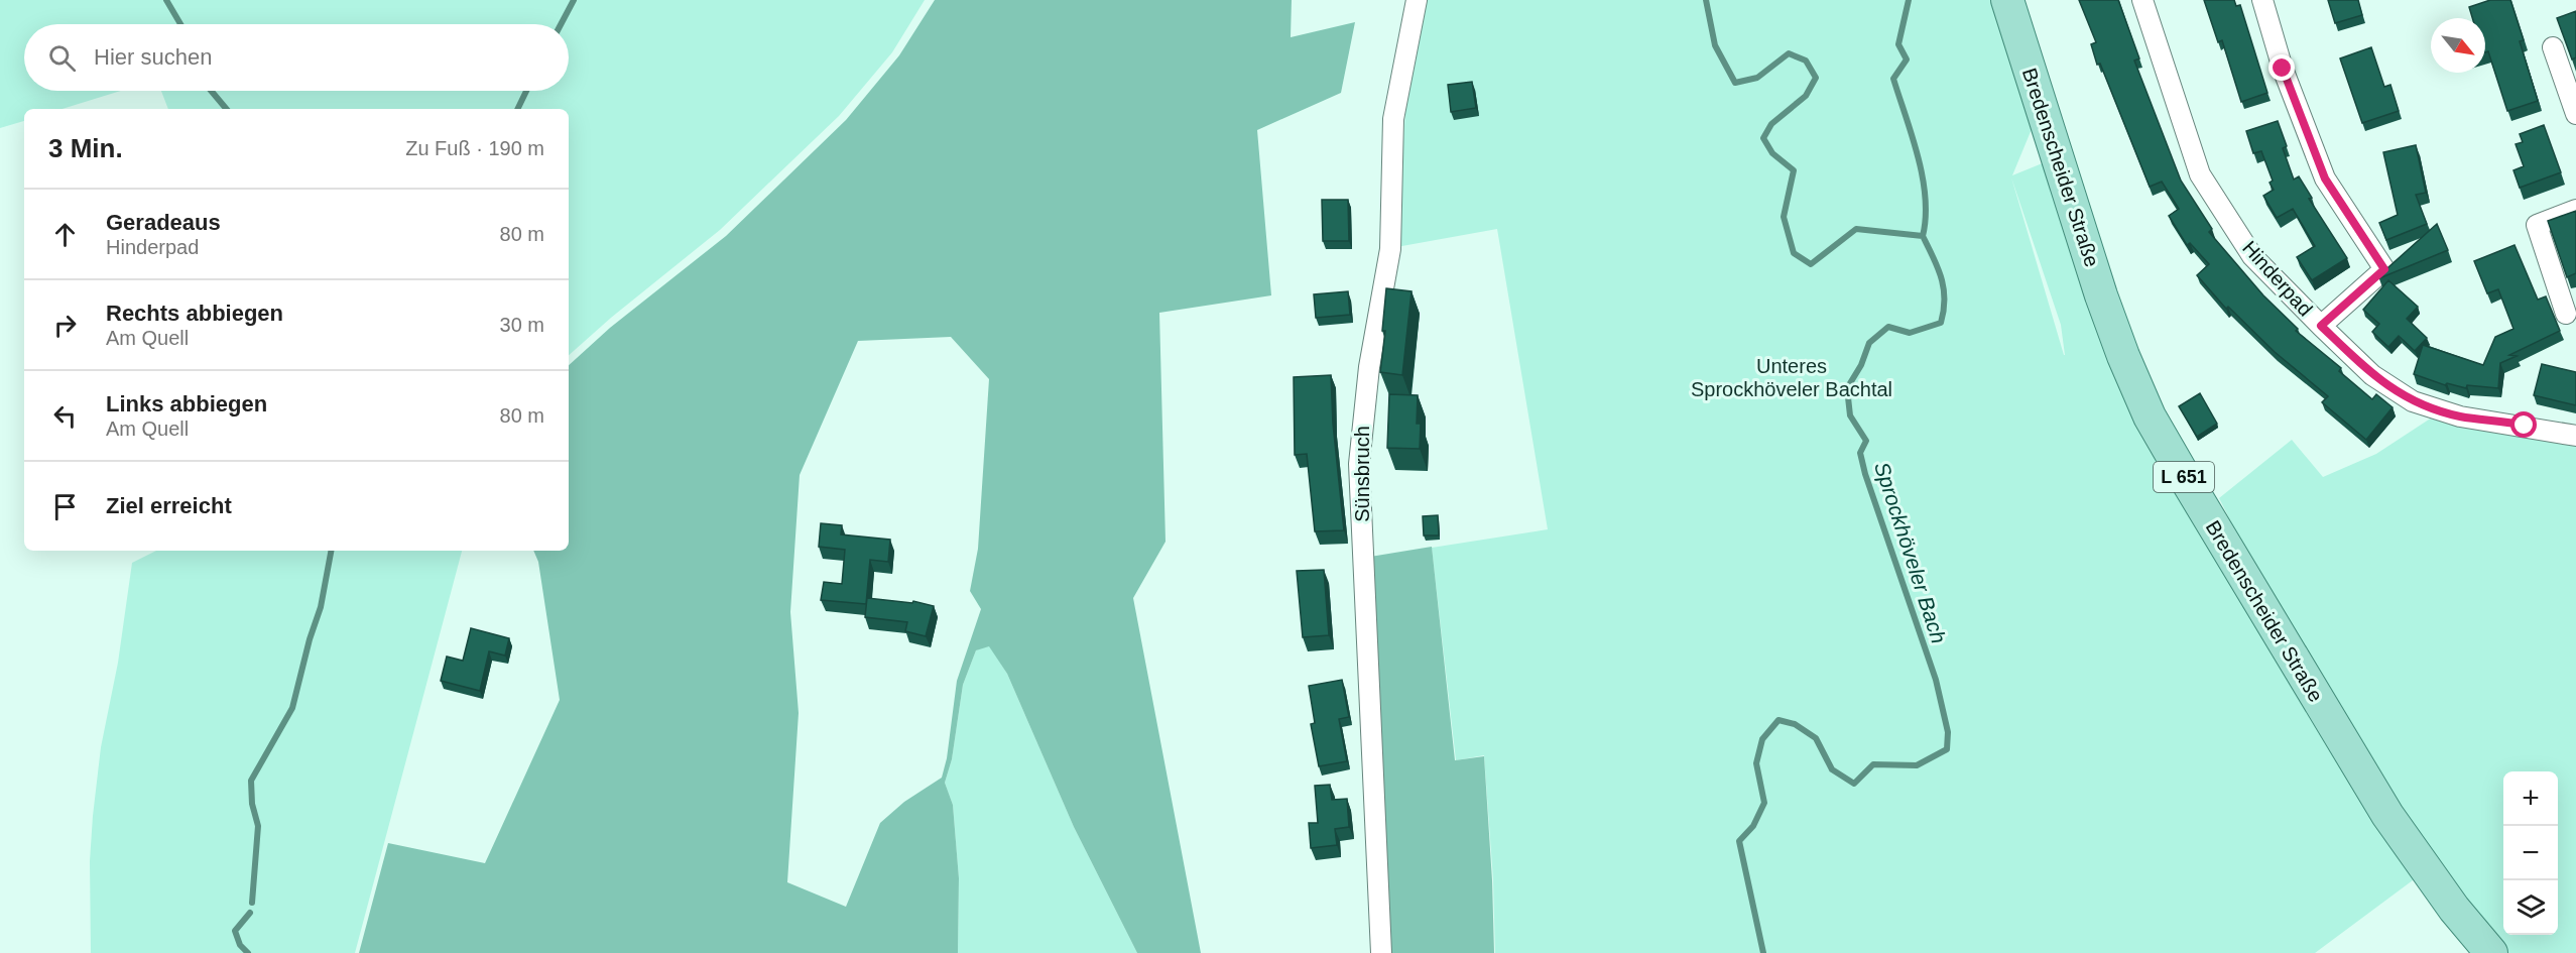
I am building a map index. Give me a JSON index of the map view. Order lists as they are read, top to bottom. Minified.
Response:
{"streets":{"main road":["Bredenscheider Straße","L 651"],"street":["Hinderpad","Sünsbruch"]},"water":["Sprockhöveler Bach"],"parks":["Unteres Sprockhöveler Bachtal"],"north":"bottom right","page":{"search":"Hier suchen","heading":["3 Min.","Zu Fuß · 190 m"],"list":[["Geradeaus","Hinderpad","80 m"],["Rechts abbiegen","Am Quell","30 m"],["Links abbiegen","Am Quell","80 m"],"Ziel erreicht"],"map_buttons":["+","−"]}}
